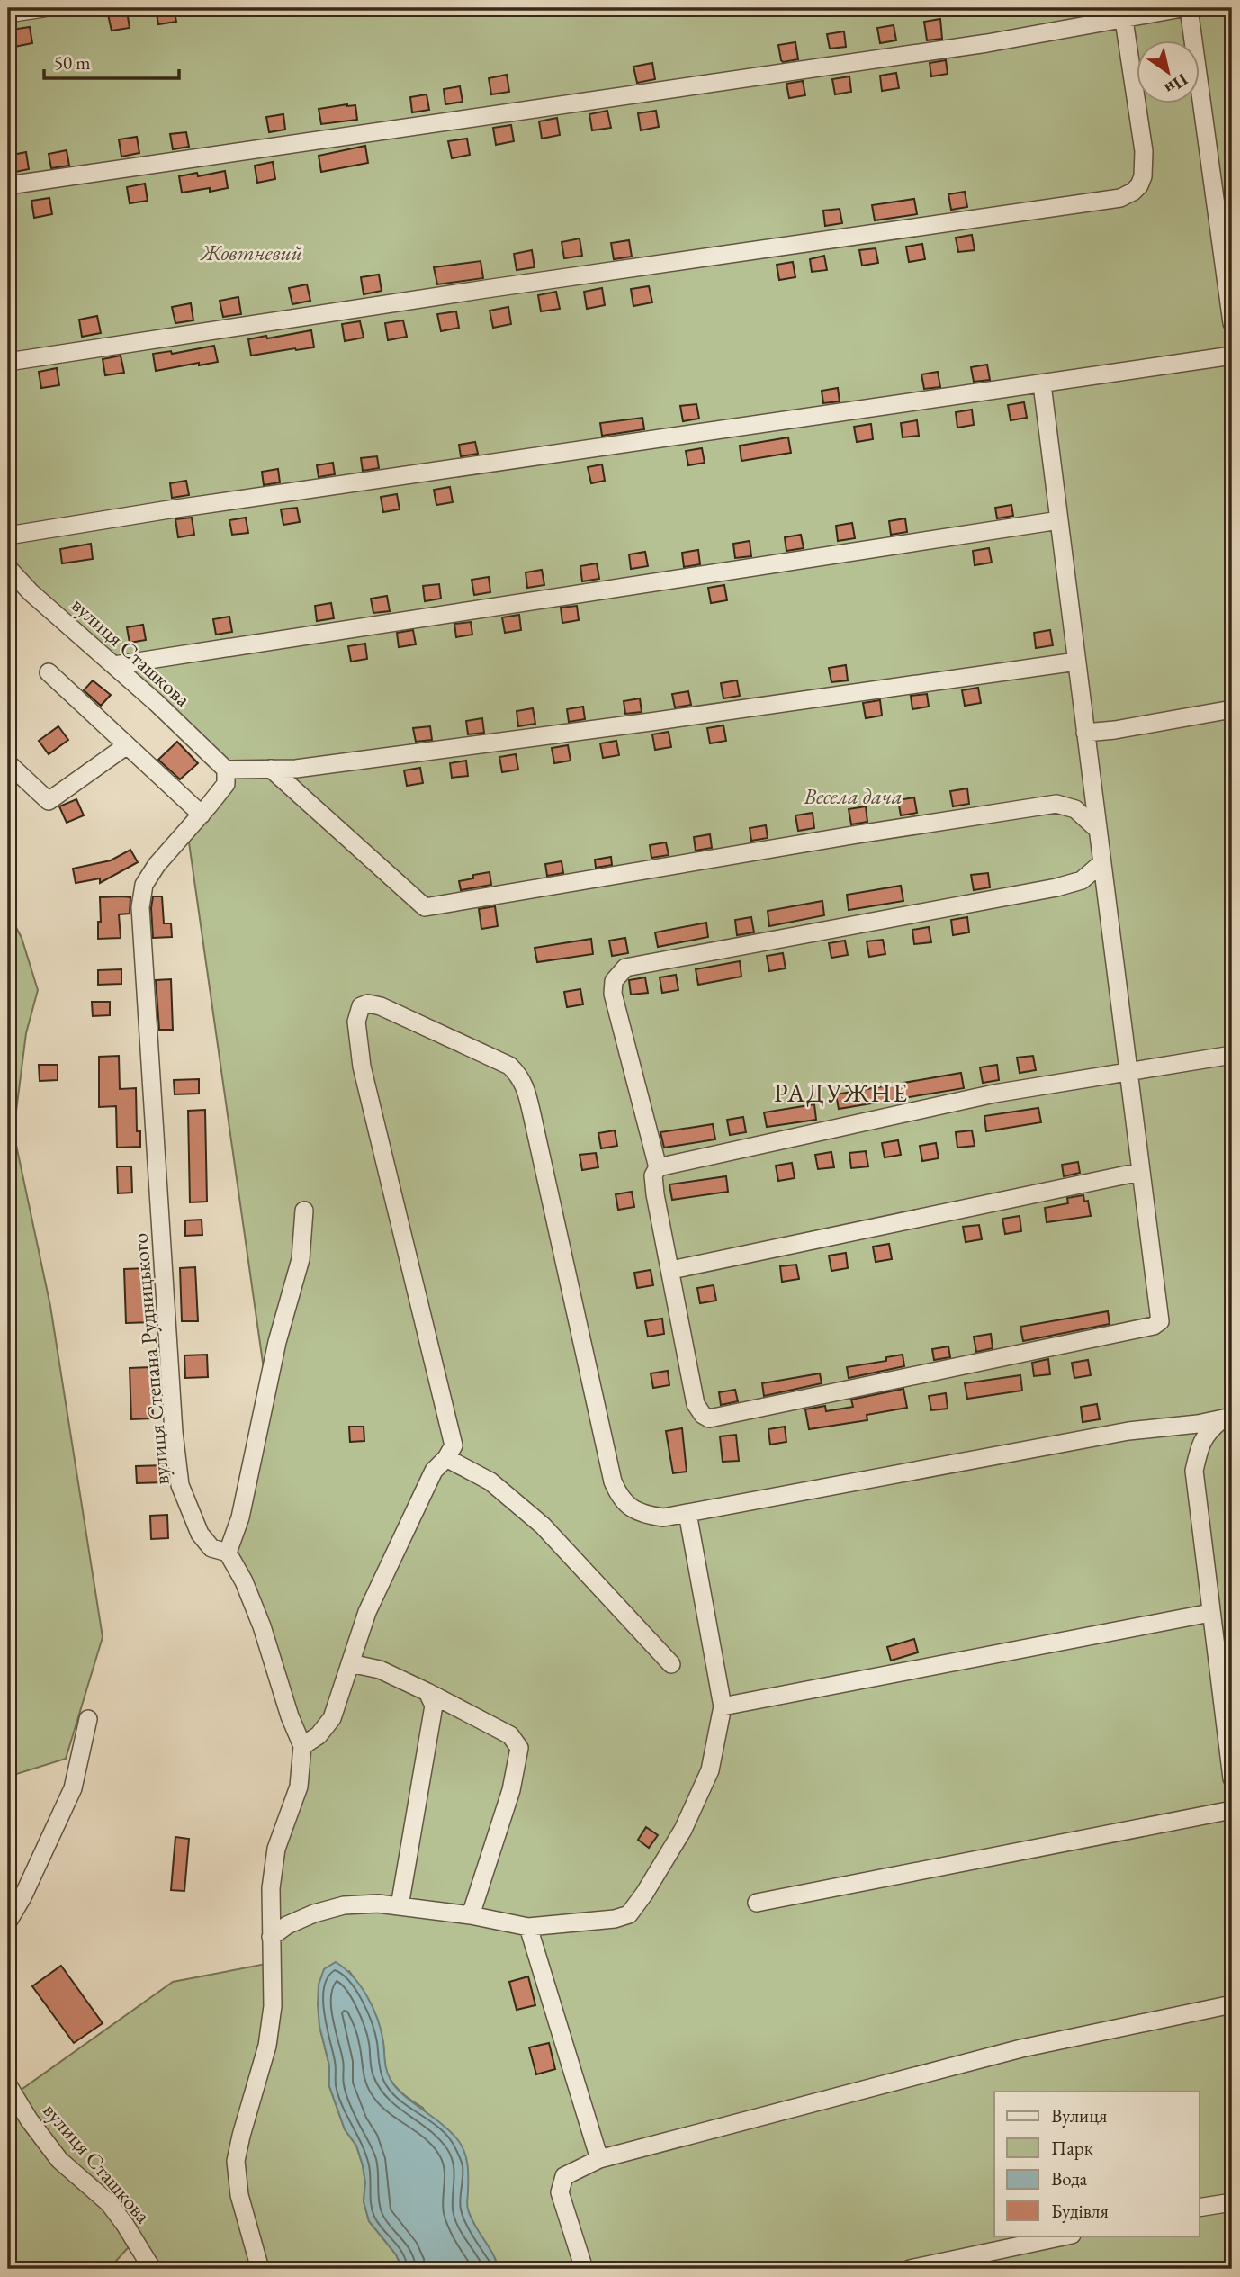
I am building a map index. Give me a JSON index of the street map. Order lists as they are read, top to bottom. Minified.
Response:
{"streets":{"street":["вулиця Сташкова","вулиця Степана Рудницького"]},"crossings":[["вулиця Сташкова","вулиця Степана Рудницького"]],"districts":["РАДУЖНЕ"],"parks":["Жовтневий","Весела дача"],"legend":["Вулиця","Парк","Вода","Будівля"],"scale_bar":"50 m","north":"bottom right"}
